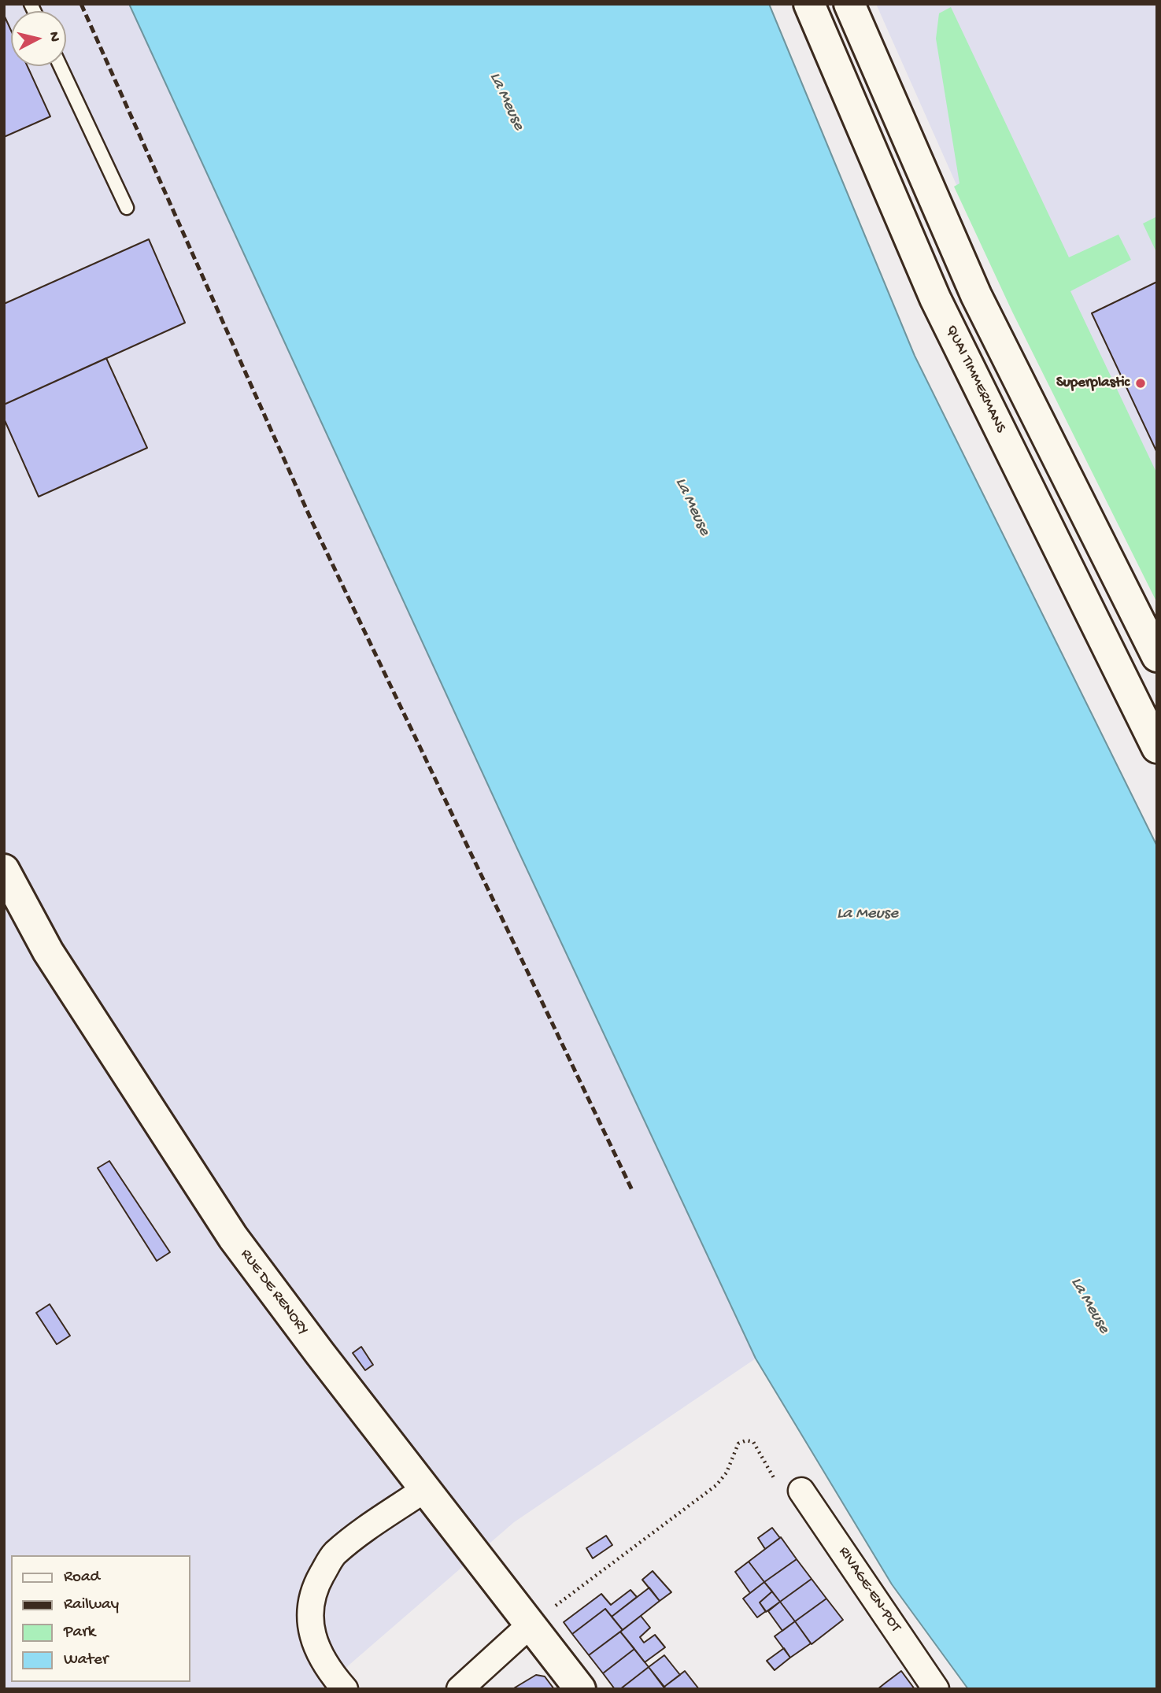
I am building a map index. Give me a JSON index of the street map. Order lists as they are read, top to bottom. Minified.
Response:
{"streets":{"main road":["QUAI TIMMERMANS","RUE DE RENORY"],"street":["RIVAGE-EN-POT"]},"water":["La Meuse"],"places":["Superplastic"],"legend":["Road","Railway","Park","Water"],"north":"right"}
